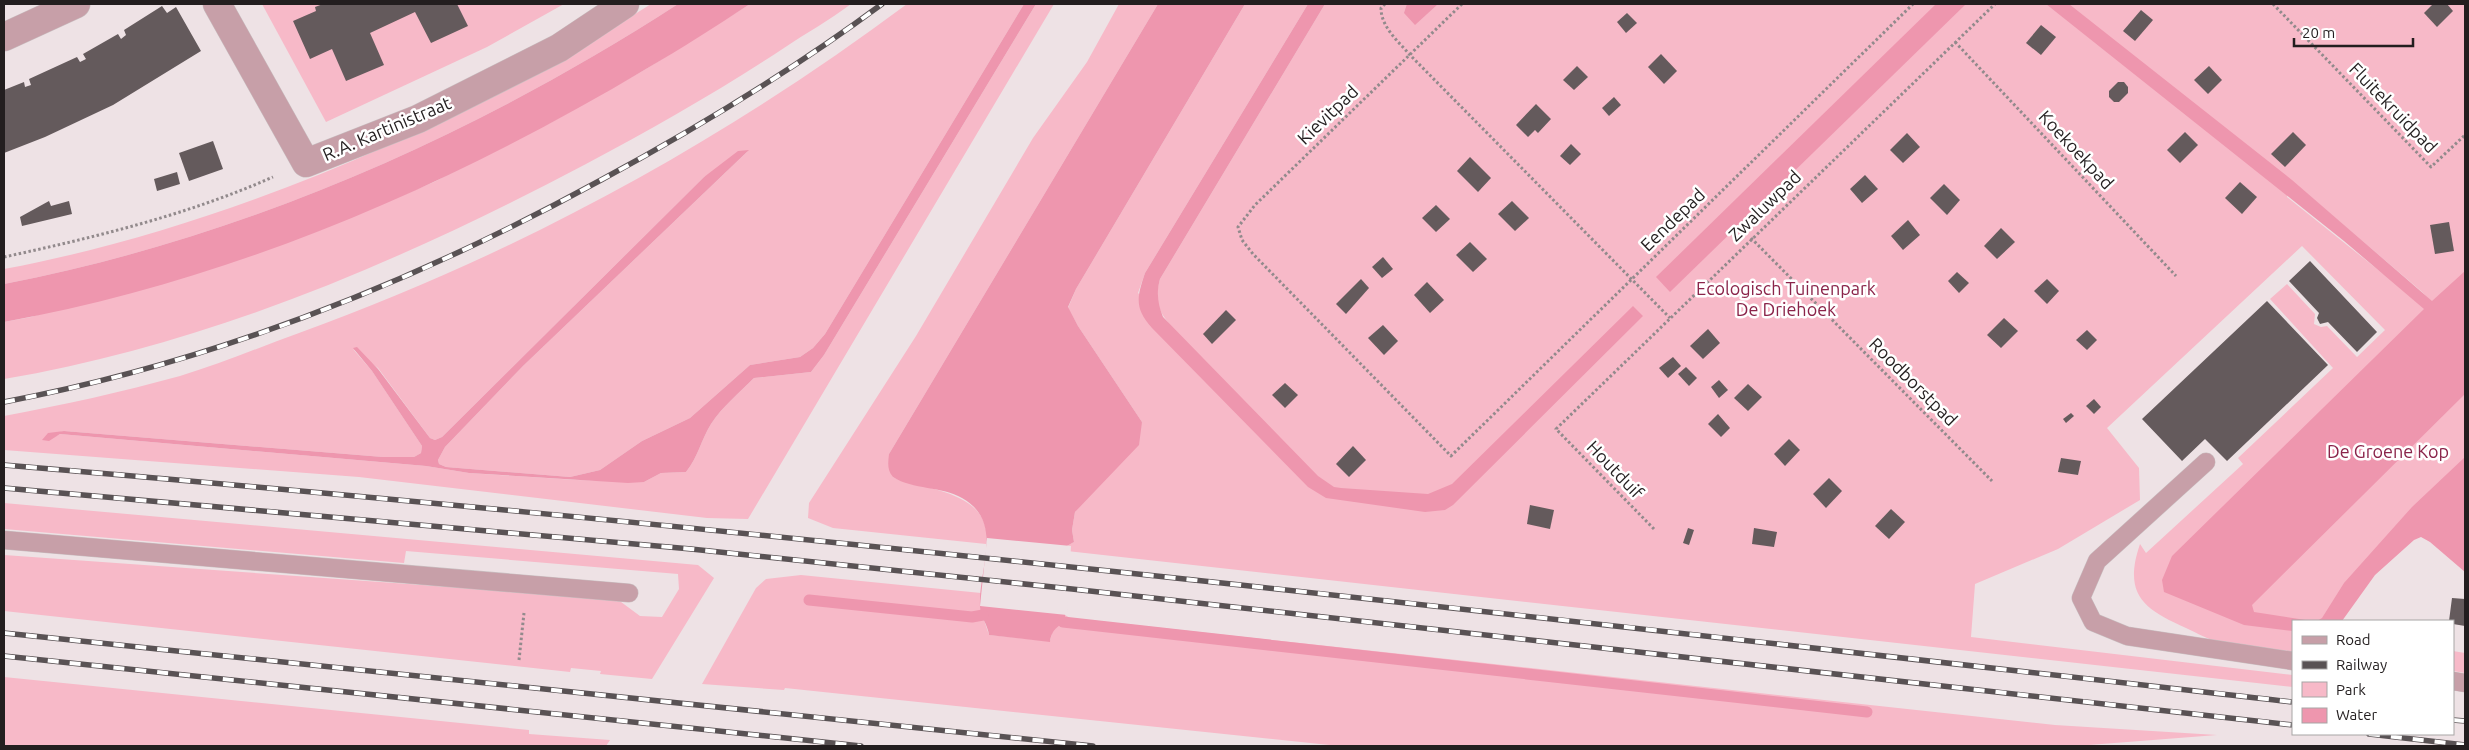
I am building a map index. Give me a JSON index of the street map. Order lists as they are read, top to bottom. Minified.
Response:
{"streets":{"street":["R.A. Kartinistraat"],"path":["Fluitekruidpad","Kievitpad","Koekoekpad","Zwaluwpad","Eendepad","Roodborstpad","Houtduif"]},"crossings":[["Kievitpad","Eendepad"],["Koekoekpad","Zwaluwpad"],["Zwaluwpad","Roodborstpad"],["Zwaluwpad","Houtduif"]],"parks":["Ecologisch Tuinenpark De Driehoek","De Groene Kop"],"legend":["Road","Railway","Park","Water"],"scale_bar":"20 m"}
